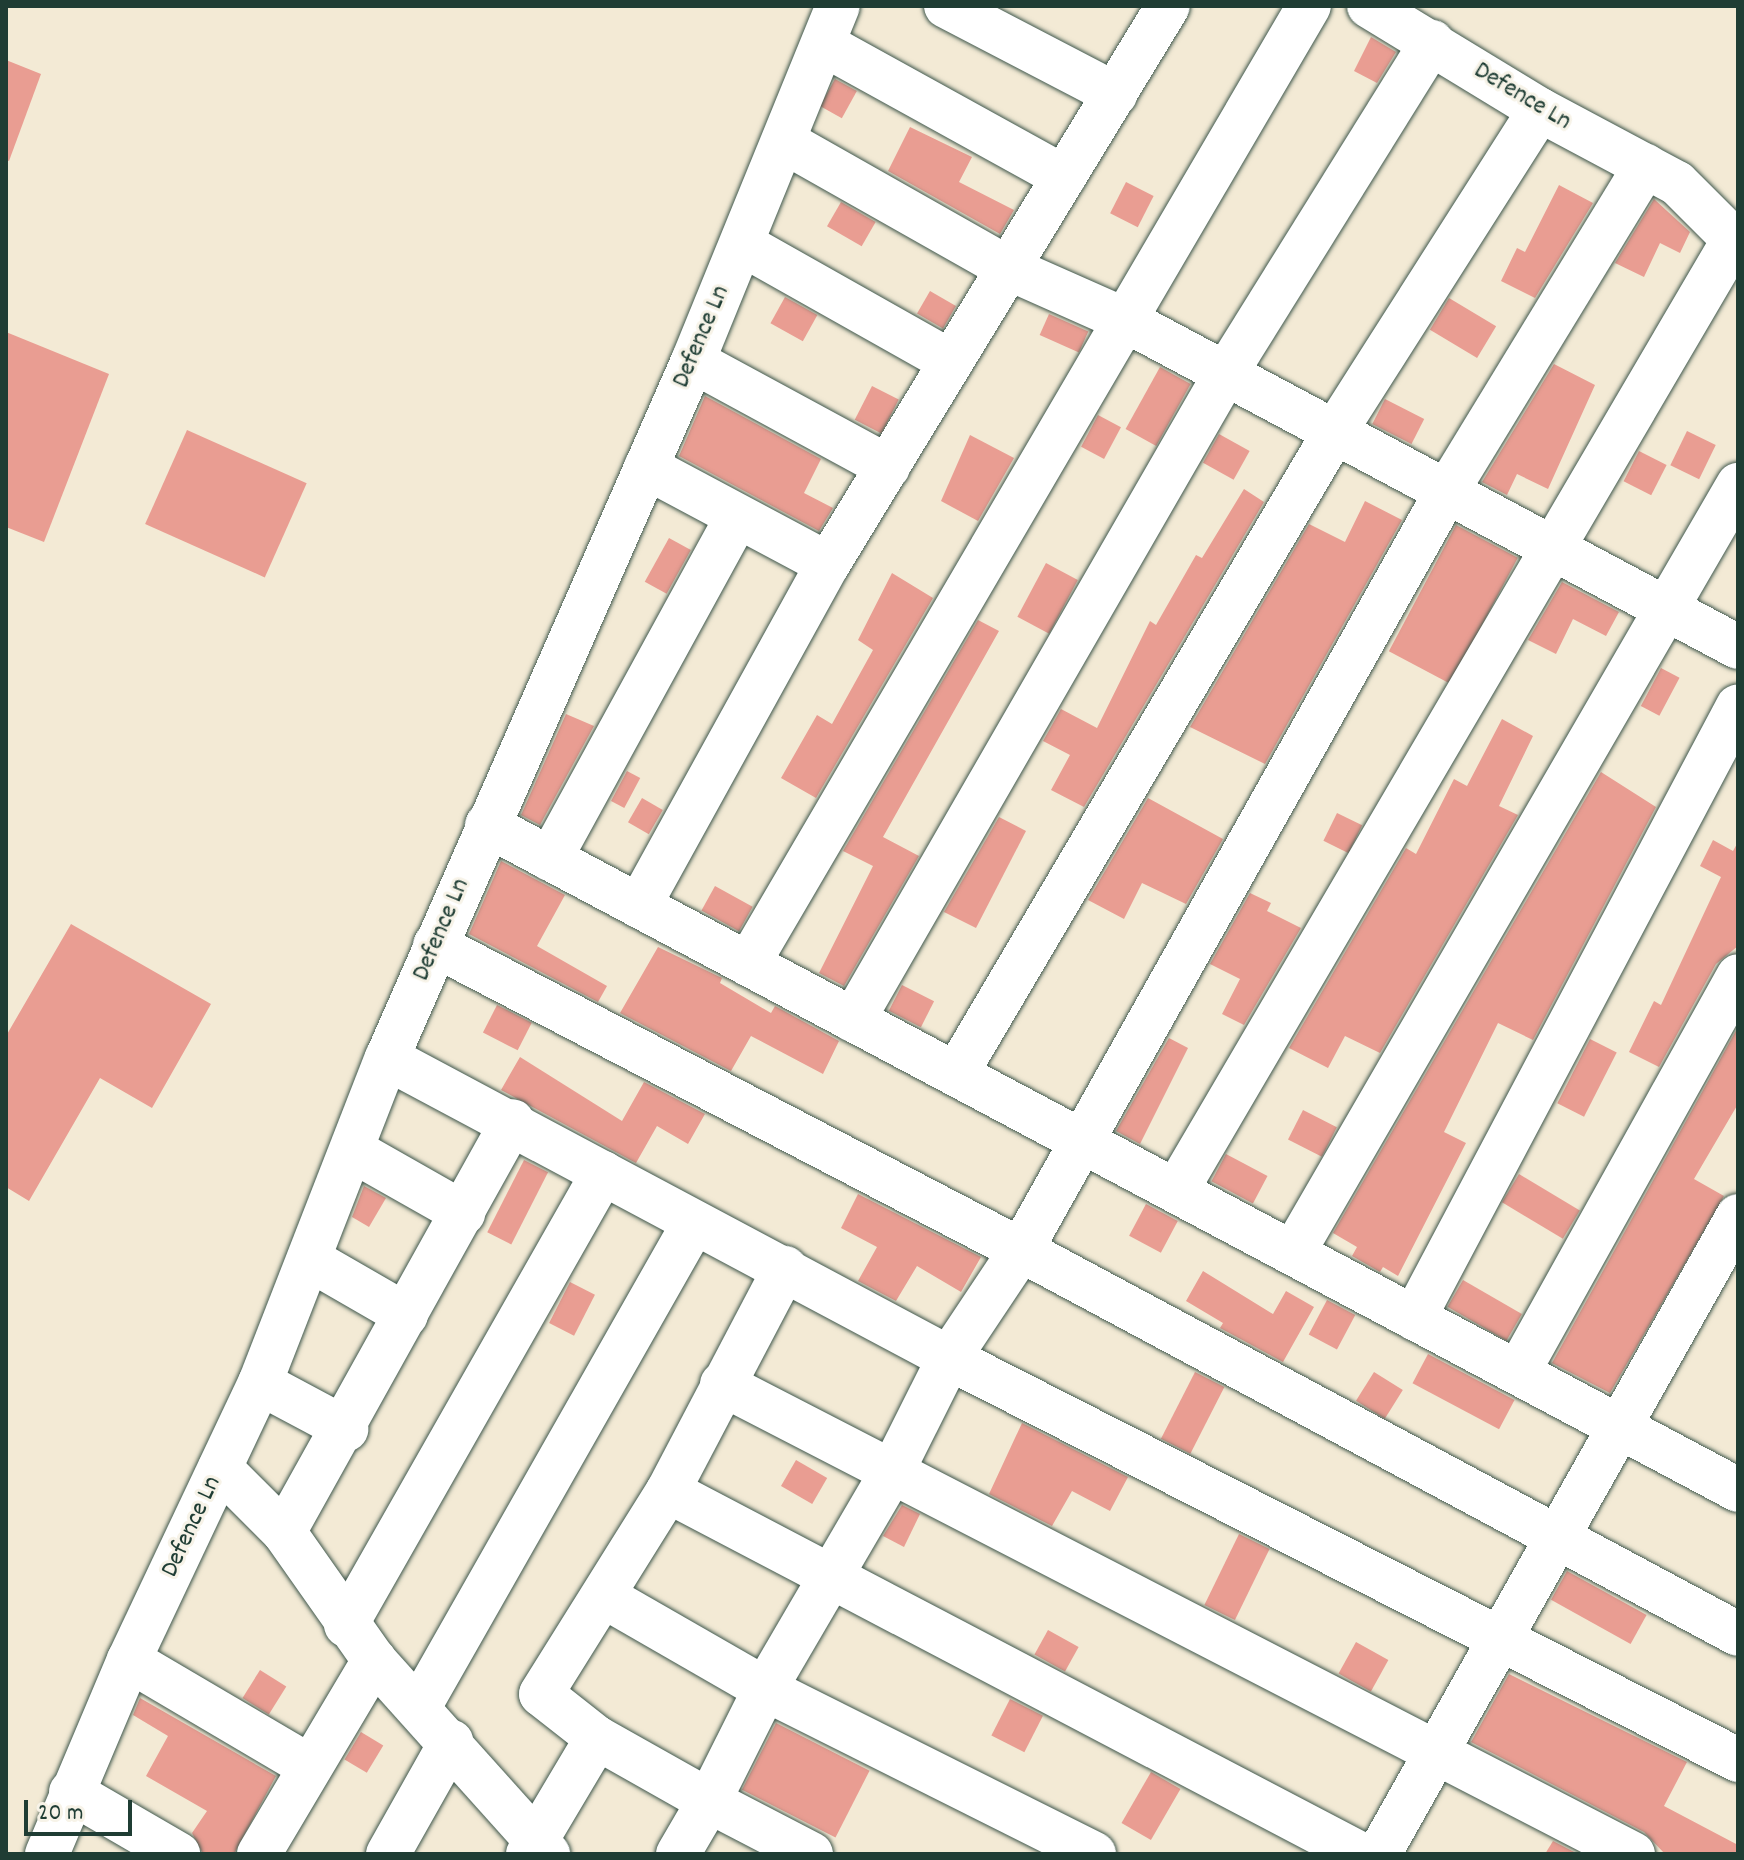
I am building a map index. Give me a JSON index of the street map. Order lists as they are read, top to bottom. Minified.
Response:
{"streets":{"street":["Defence Ln"]},"scale_bar":"20 m"}
